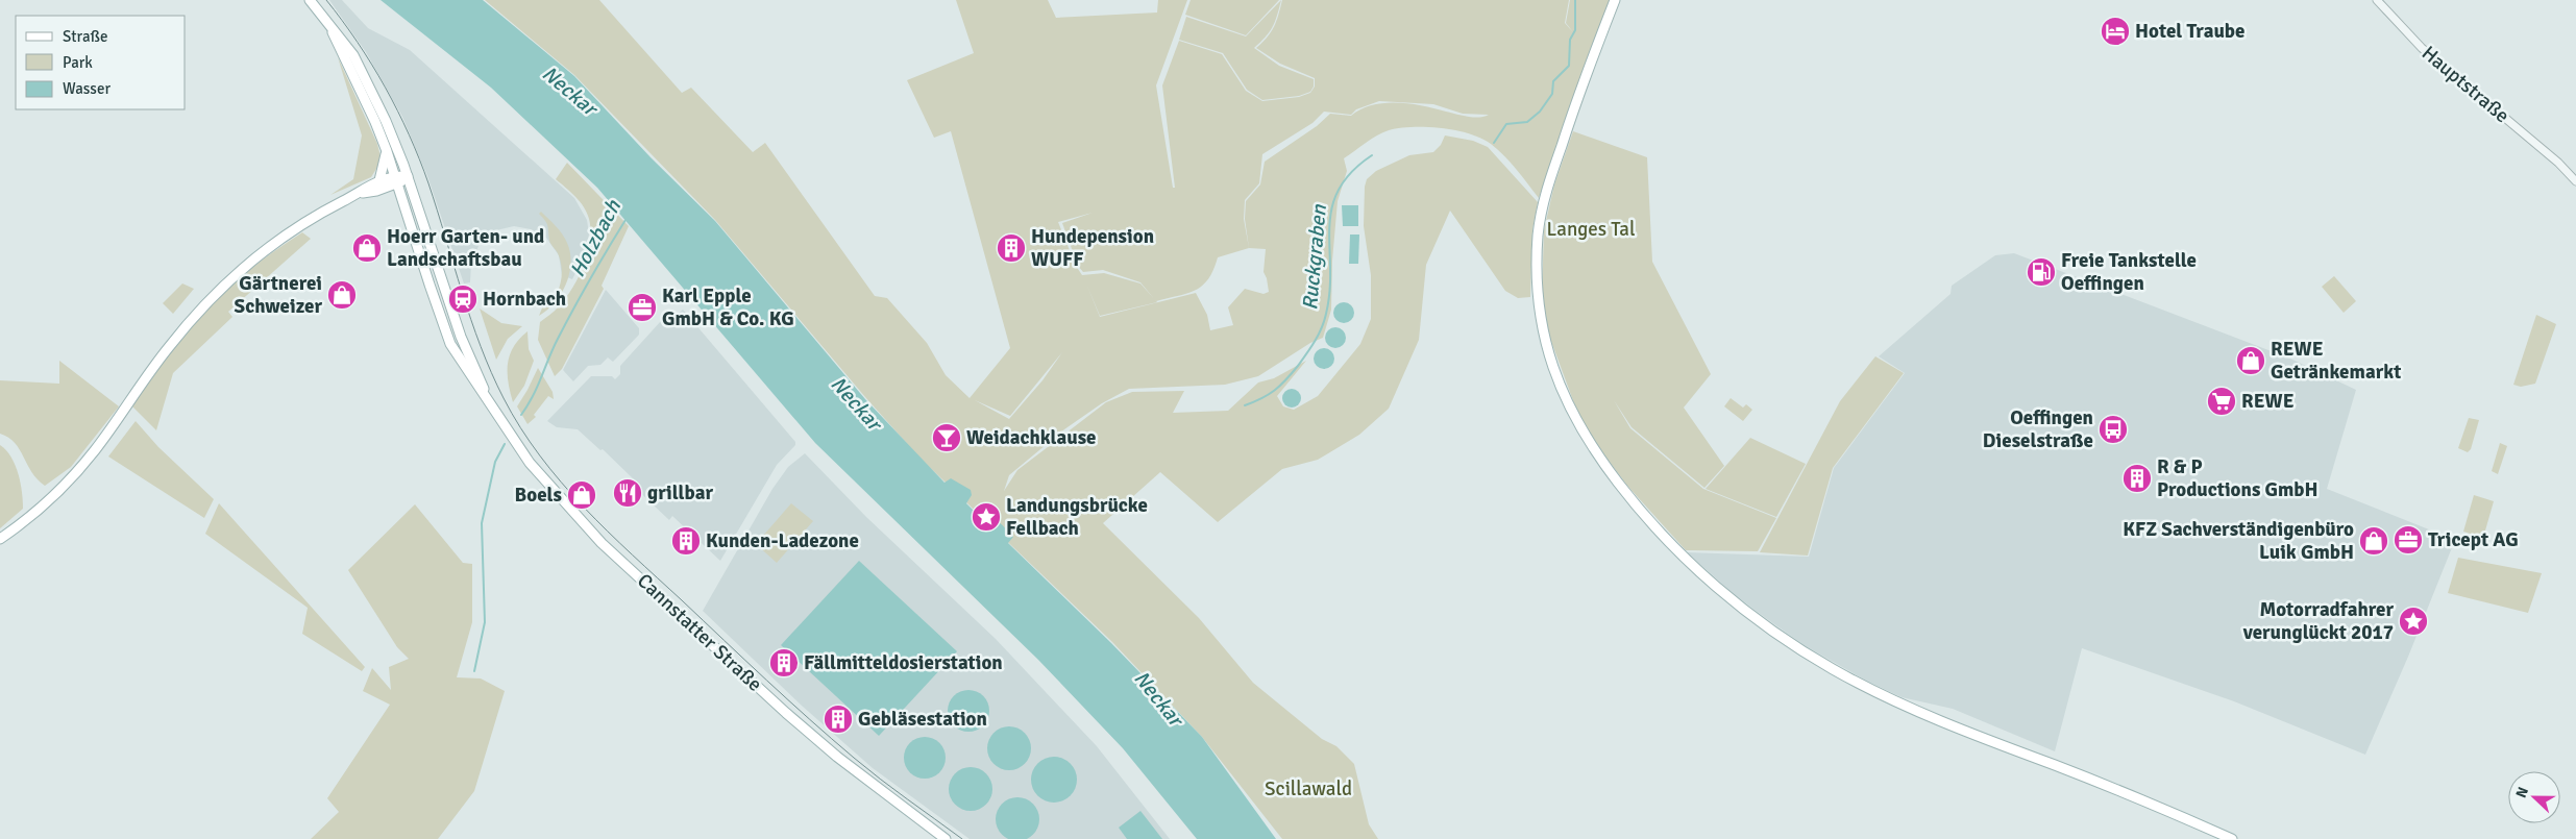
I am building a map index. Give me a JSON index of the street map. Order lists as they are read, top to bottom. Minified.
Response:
{"streets":{"main road":["Cannstatter Straße"],"street":["Hauptstraße"]},"water":["Neckar","Holzbach","Ruckgraben"],"parks":["Langes Tal","Scillawald"],"places":{"hotel":["Hotel Traube"],"shop":["Hoerr Garten- und Landschaftsbau","Gärtnerei Schweizer","REWE Getränkemarkt","Boels","KFZ Sachverständigenbüro Luik GmbH"],"building":["Hundepension WUFF","R & P Productions GmbH","Kunden-Ladezone","Fällmitteldosierstation","Gebläsestation"],"fuel station":["Freie Tankstelle Oeffingen"],"station":["Hornbach"],"office":["Karl Epple GmbH & Co. KG","Tricept AG"],"supermarket":["REWE"],"bus stop":["Oeffingen Dieselstraße"],"bar":["Weidachklause"],"restaurant":["grillbar"],"place":["Landungsbrücke Fellbach","Motorradfahrer verunglückt 2017"]},"legend":["Straße","Park","Wasser"],"north":"left"}
